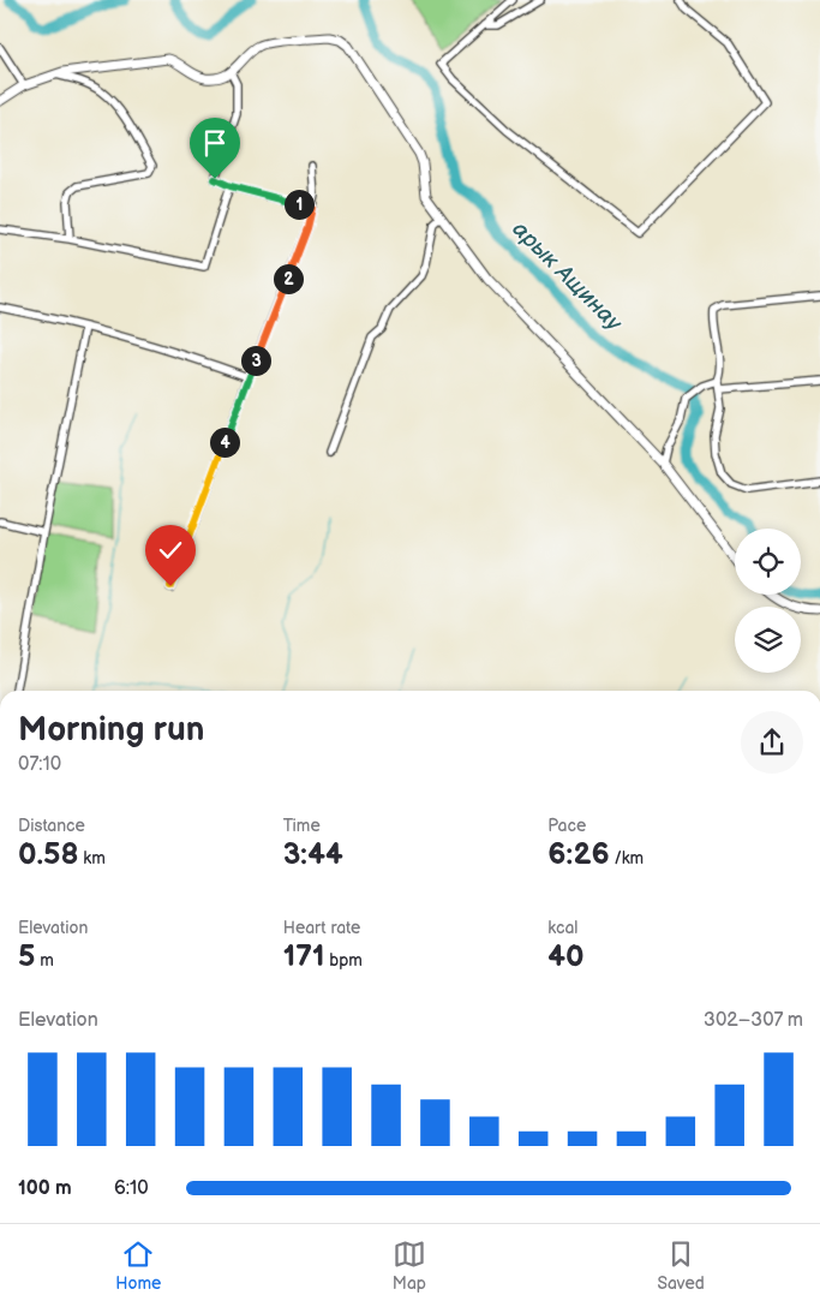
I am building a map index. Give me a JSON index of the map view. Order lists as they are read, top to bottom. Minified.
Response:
{"water":["арык Ащинау"],"page":{"pins":["1","2","3","4"],"heading":["Morning run","07:10"],"stats":[["Distance","0.58 km"],["Time","3:44"],["Pace","6:26 /km"],["Elevation","5 m"],["Heart rate","171 bpm"],["kcal","40"]],"chart":["Elevation","302–307 m"],"list":[{"name":"100 m","note":"6:10"}],"tabs":["Home","Map","Saved"]}}
